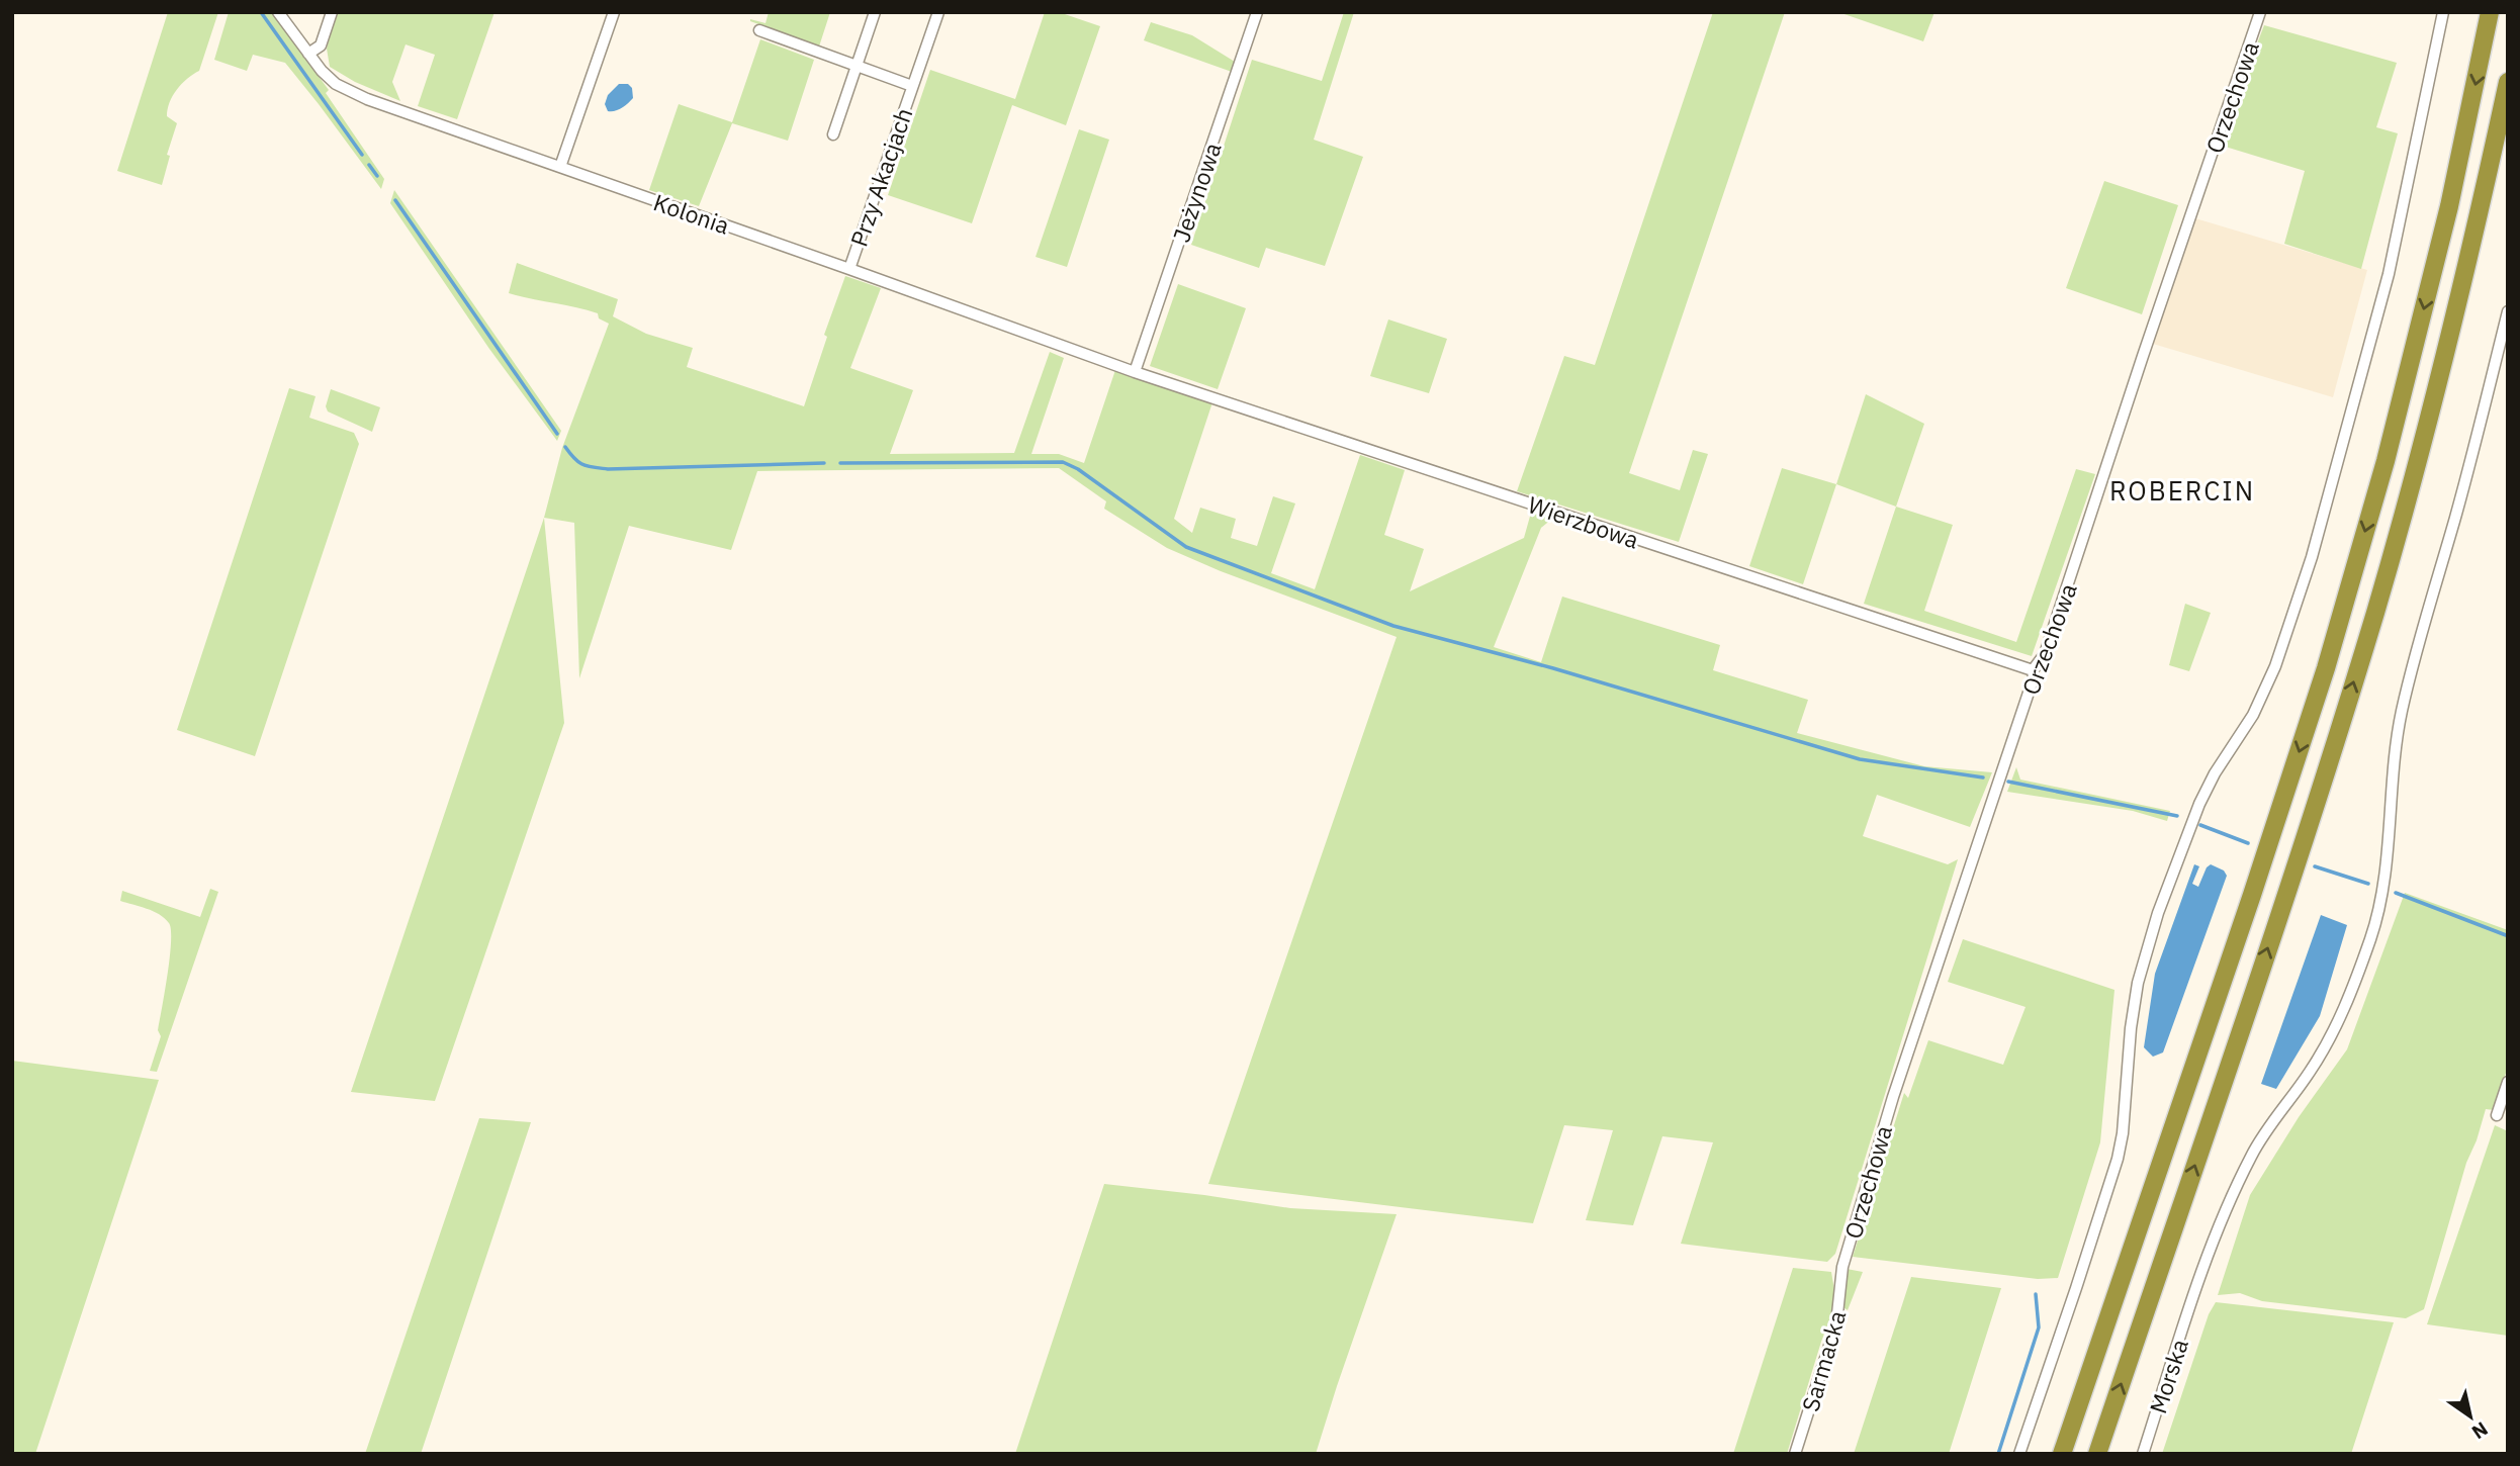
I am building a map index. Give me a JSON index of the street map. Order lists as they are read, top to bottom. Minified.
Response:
{"streets":{"street":["Orzechowa","Przy Akacjach","Jeżynowa","Kolonia","Wierzbowa","Sarmacka","Morska"]},"crossings":[["Orzechowa","Wierzbowa"],["Orzechowa","Sarmacka"],["Przy Akacjach","Kolonia"],["Jeżynowa","Kolonia"],["Jeżynowa","Wierzbowa"],["Kolonia","Wierzbowa"]],"districts":["ROBERCIN"],"north":"bottom right"}
